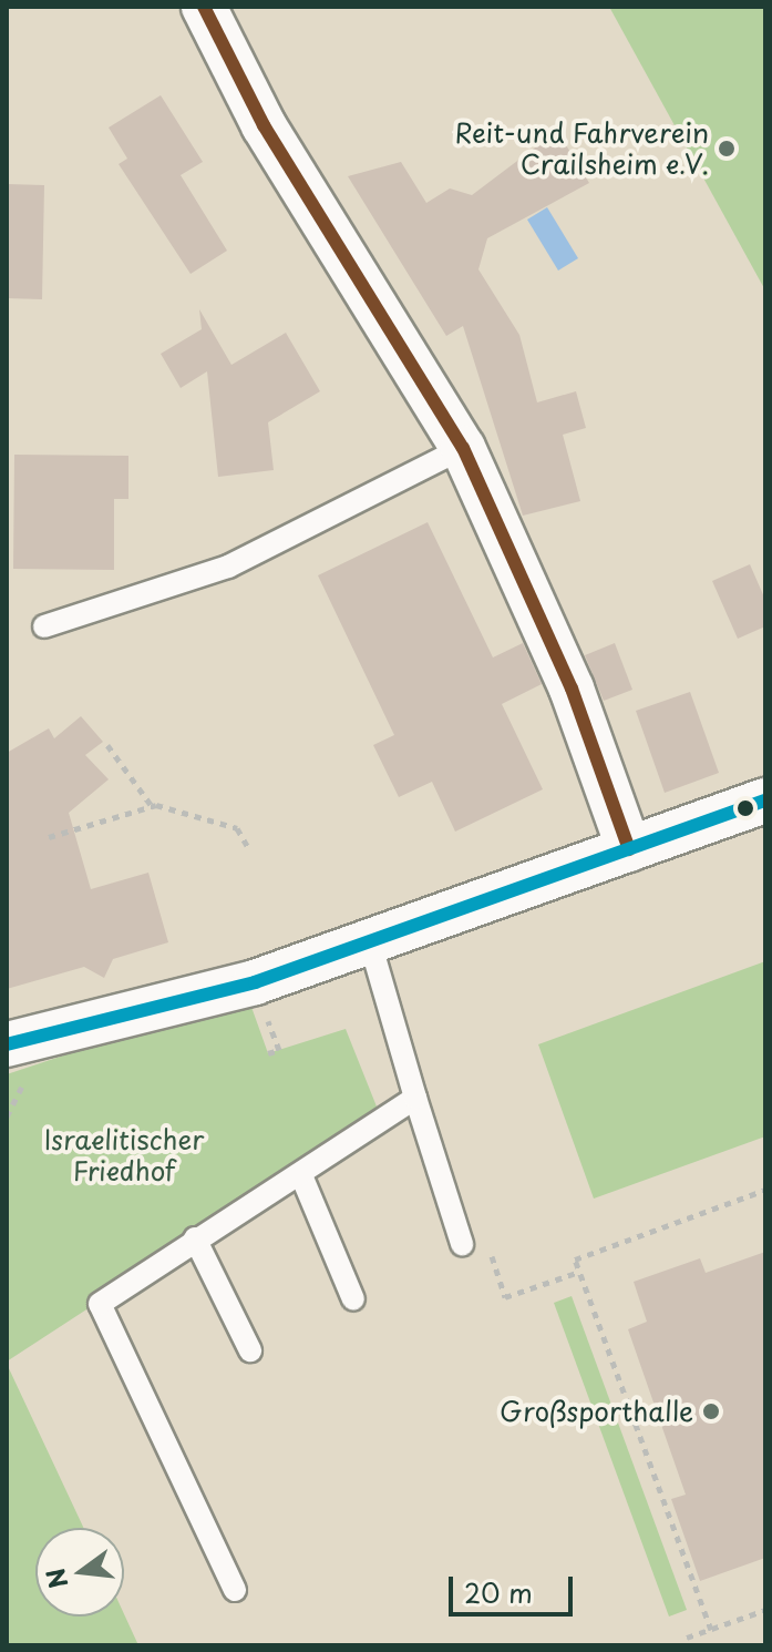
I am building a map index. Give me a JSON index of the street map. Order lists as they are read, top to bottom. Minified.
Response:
{"parks":["Israelitischer Friedhof"],"places":["Reit-und Fahrverein Crailsheim e.V.","Großsporthalle"],"scale_bar":"20 m","north":"left"}
